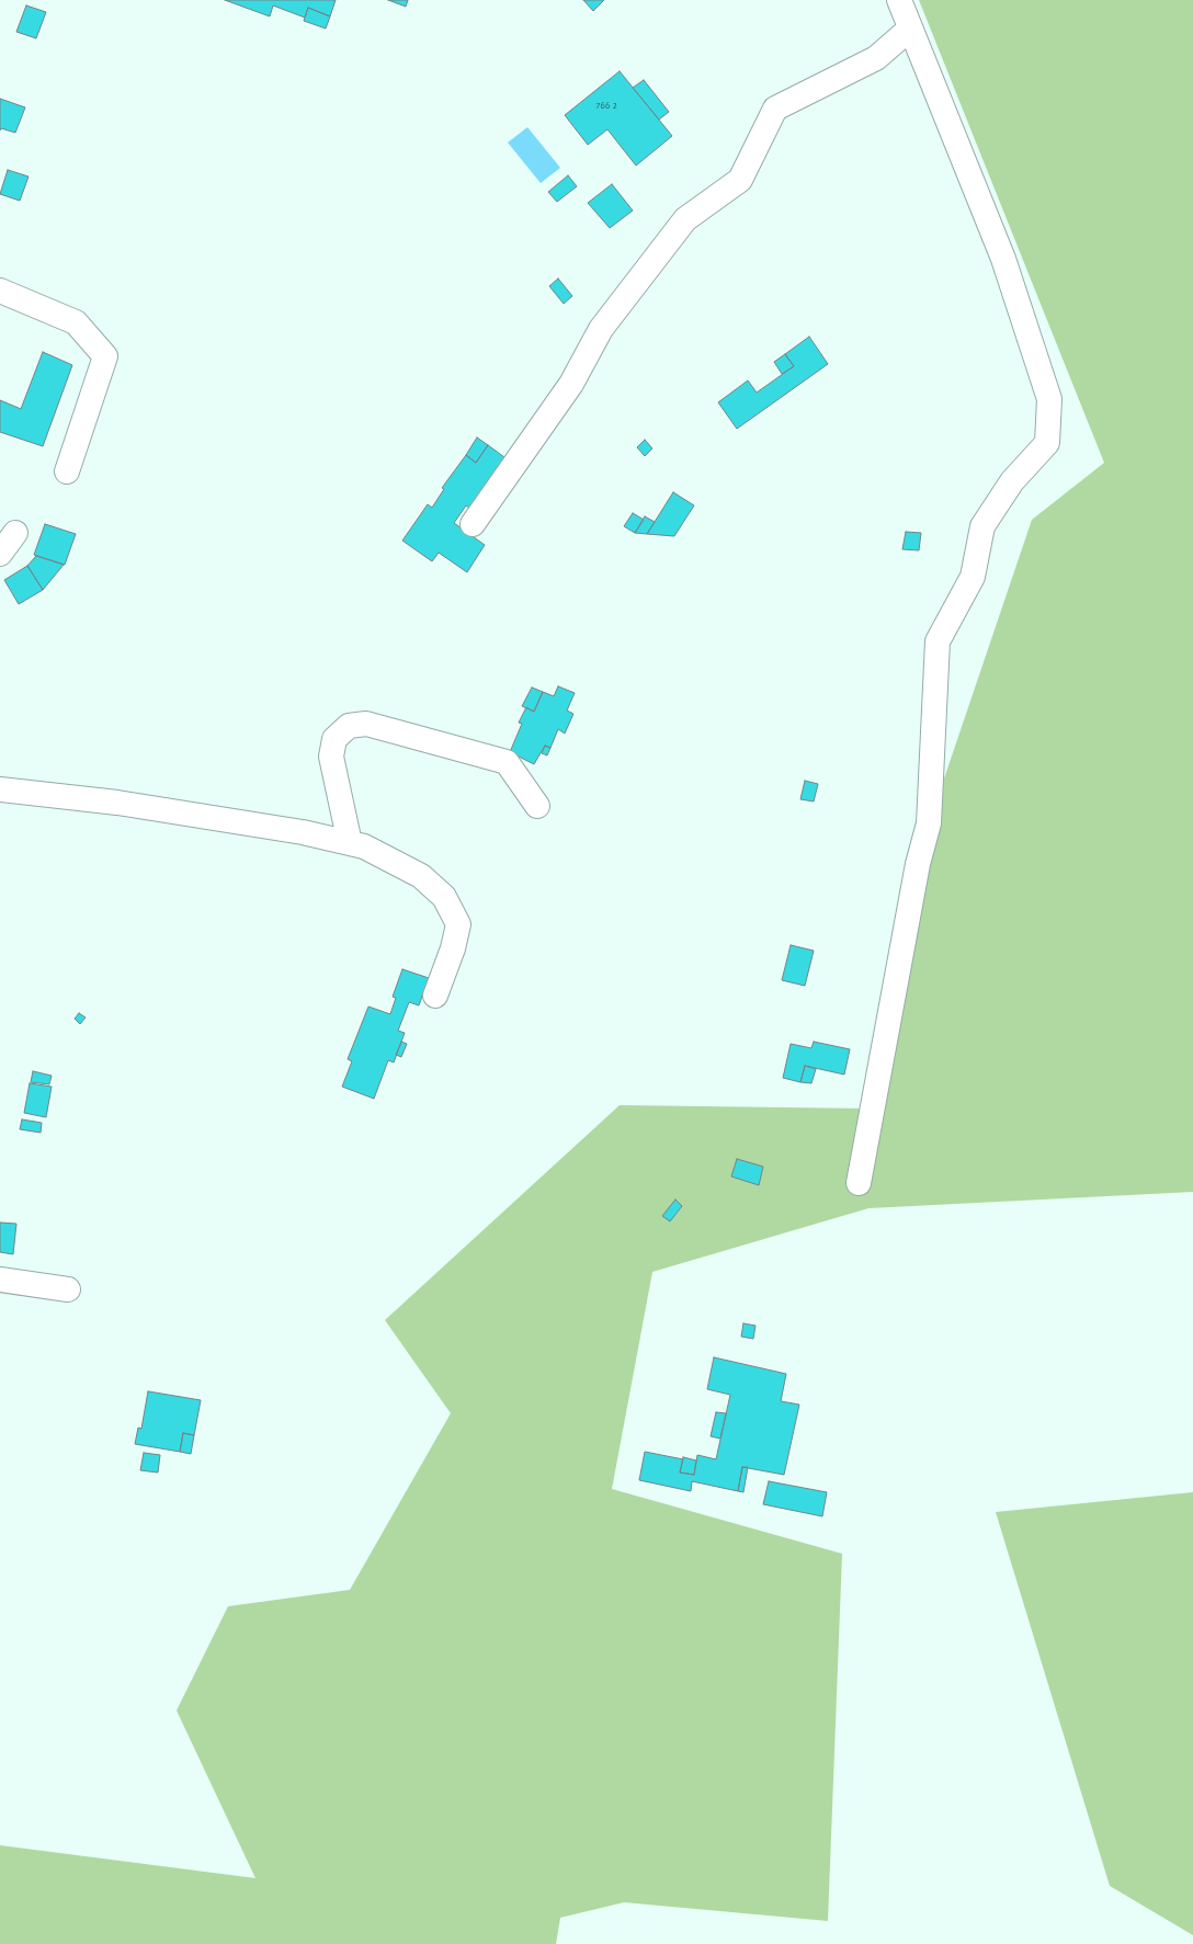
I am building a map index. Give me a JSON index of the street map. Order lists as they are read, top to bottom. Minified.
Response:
{"house_numbers":["766 2"]}
